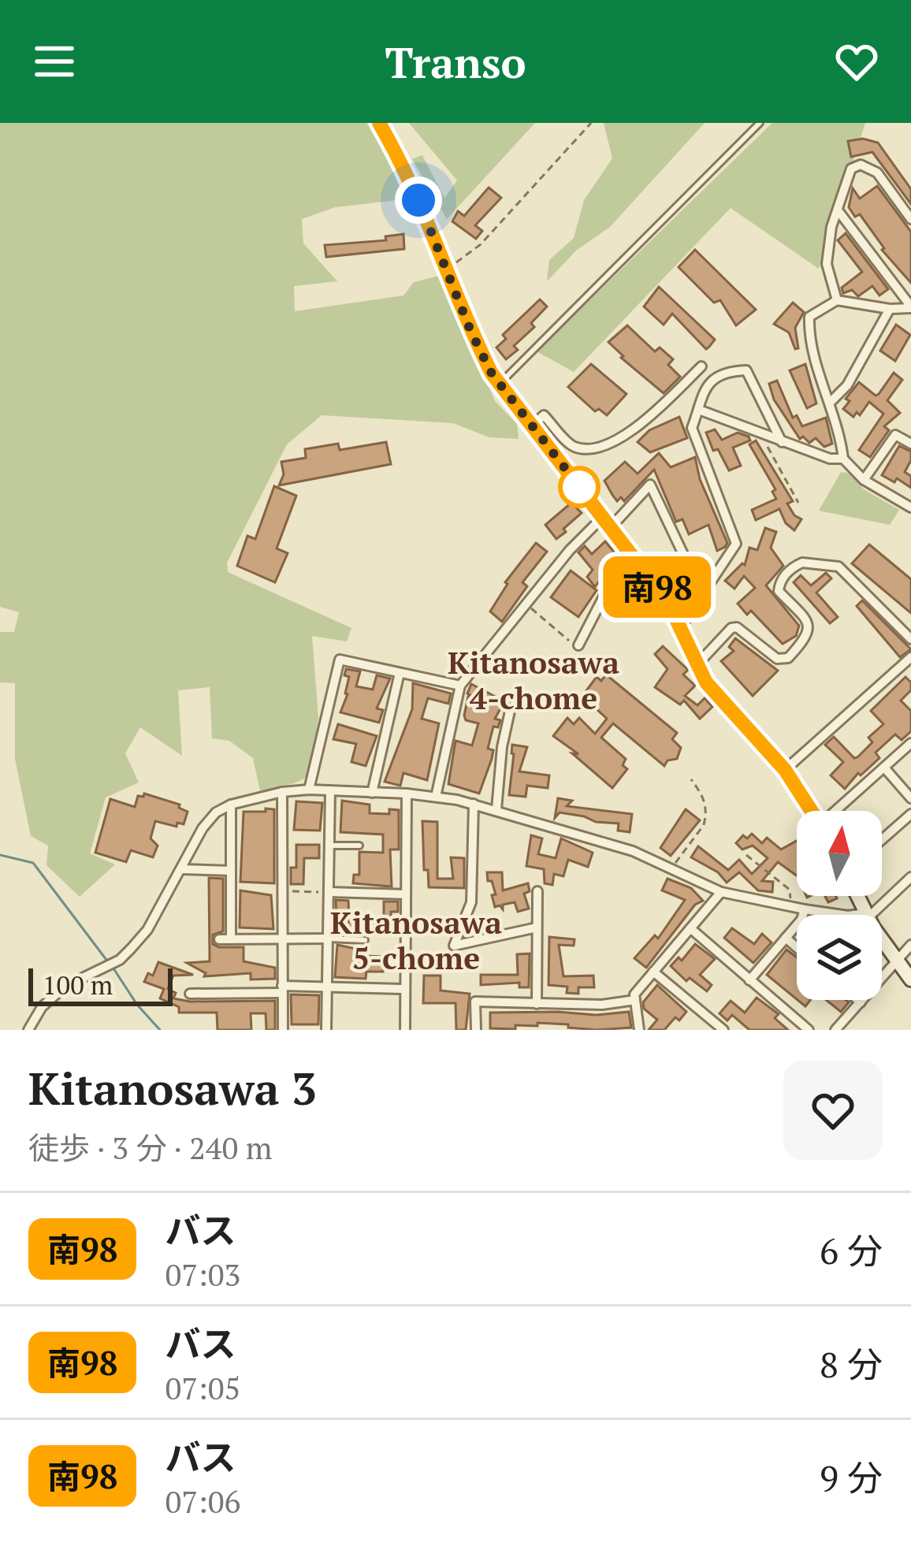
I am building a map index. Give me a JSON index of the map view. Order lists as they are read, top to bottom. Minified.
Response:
{"districts":["Kitanosawa 4-chome","Kitanosawa 5-chome"],"lines":["bus line 南98"],"scale_bar":"100 m","north":"top","page":{"header":"Transo","on_map":"南98","scale":"100 m","heading":["Kitanosawa 3","徒歩 · 3 分 · 240 m"],"list":[{"mark":"南98","name":"バス","note":"07:03","value":"6 分"},{"mark":"南98","name":"バス","note":"07:05","value":"8 分"},{"mark":"南98","name":"バス","note":"07:06","value":"9 分"}]}}
